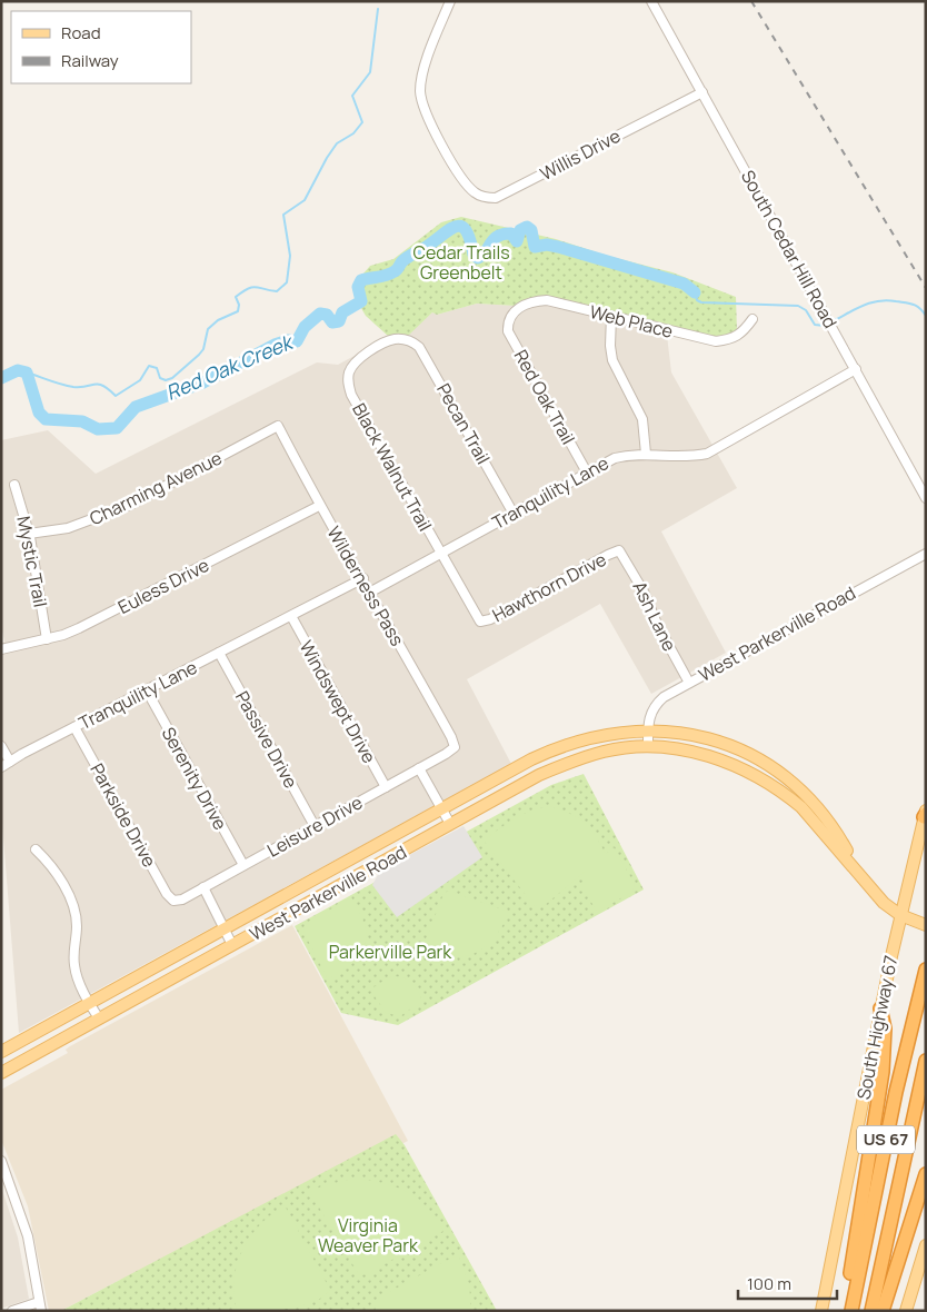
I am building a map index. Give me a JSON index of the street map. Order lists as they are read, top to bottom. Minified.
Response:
{"streets":{"highway":["US 67"],"main road":["West Parkerville Road","South Highway 67"],"street":["Willis Drive","South Cedar Hill Road","Web Place","Red Oak Trail","Pecan Trail","Black Walnut Trail","Charming Avenue","Tranquility Lane","Mystic Trail","Euless Drive","Wilderness Pass","Hawthorn Drive","Ash Lane","Windswept Drive","Passive Drive","Serenity Drive","Parkside Drive","Leisure Drive"]},"crossings":[["Willis Drive","South Cedar Hill Road"],["South Cedar Hill Road","Tranquility Lane"],["Web Place","Red Oak Trail"],["Red Oak Trail","Tranquility Lane"],["Pecan Trail","Black Walnut Trail"],["Pecan Trail","Tranquility Lane"],["Black Walnut Trail","Tranquility Lane"],["Black Walnut Trail","Hawthorn Drive"],["Charming Avenue","Mystic Trail"],["Charming Avenue","Wilderness Pass"],["Tranquility Lane","Wilderness Pass"],["Tranquility Lane","Windswept Drive"],["Tranquility Lane","Passive Drive"],["Tranquility Lane","Serenity Drive"],["Tranquility Lane","Parkside Drive"],["Mystic Trail","Euless Drive"],["Euless Drive","Wilderness Pass"],["Wilderness Pass","Leisure Drive"],["Hawthorn Drive","Ash Lane"],["Ash Lane","West Parkerville Road"],["Windswept Drive","Leisure Drive"],["Passive Drive","Leisure Drive"],["Serenity Drive","Leisure Drive"],["Parkside Drive","Leisure Drive"]],"water":["Red Oak Creek"],"parks":["Cedar Trails Greenbelt","Parkerville Park","Virginia Weaver Park"],"legend":["Road","Railway"],"scale_bar":"100 m"}
